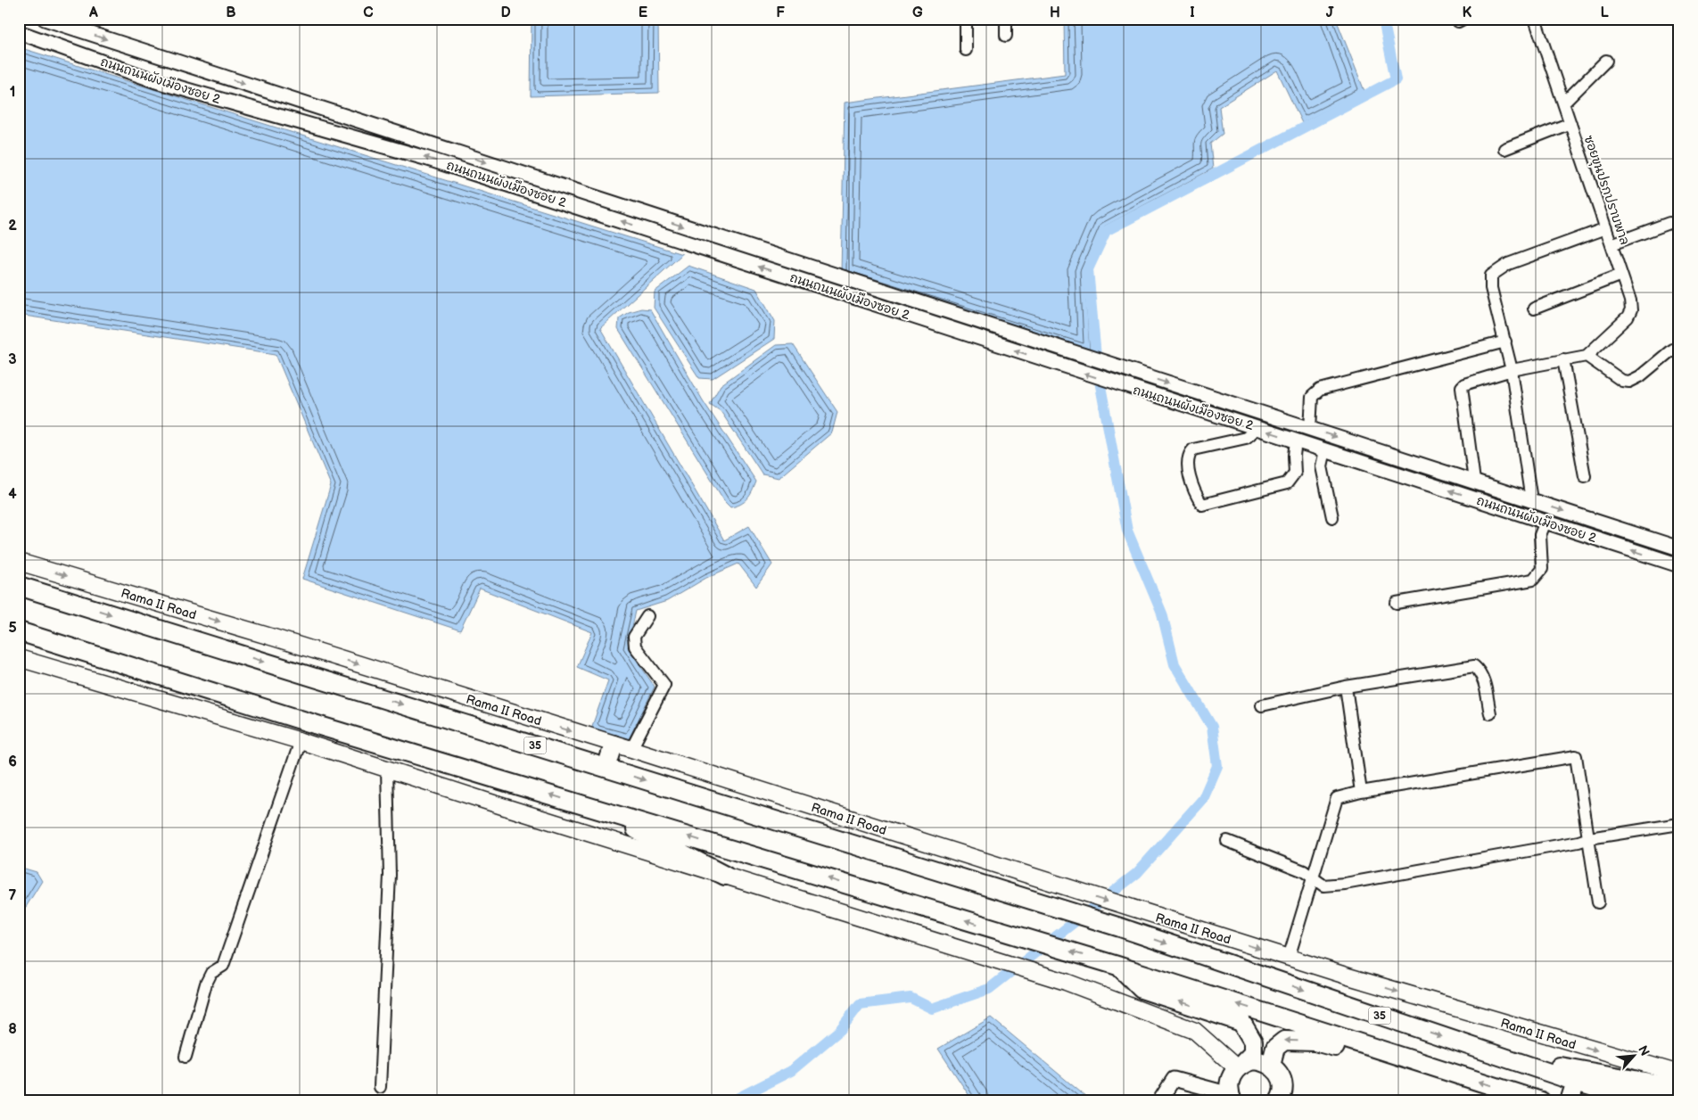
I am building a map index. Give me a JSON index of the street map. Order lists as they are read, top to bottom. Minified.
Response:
{"streets":{"highway":["Rama II Road","35"],"street":["ถนนถนนผังเมืองซอย 2","ซอยขุนปรกปราบพาล"]},"north":"top right","grid":{"columns":["A","B","C","D","E","F","G","H","I","J","K","L"],"rows":["1","2","3","4","5","6","7","8"]}}
